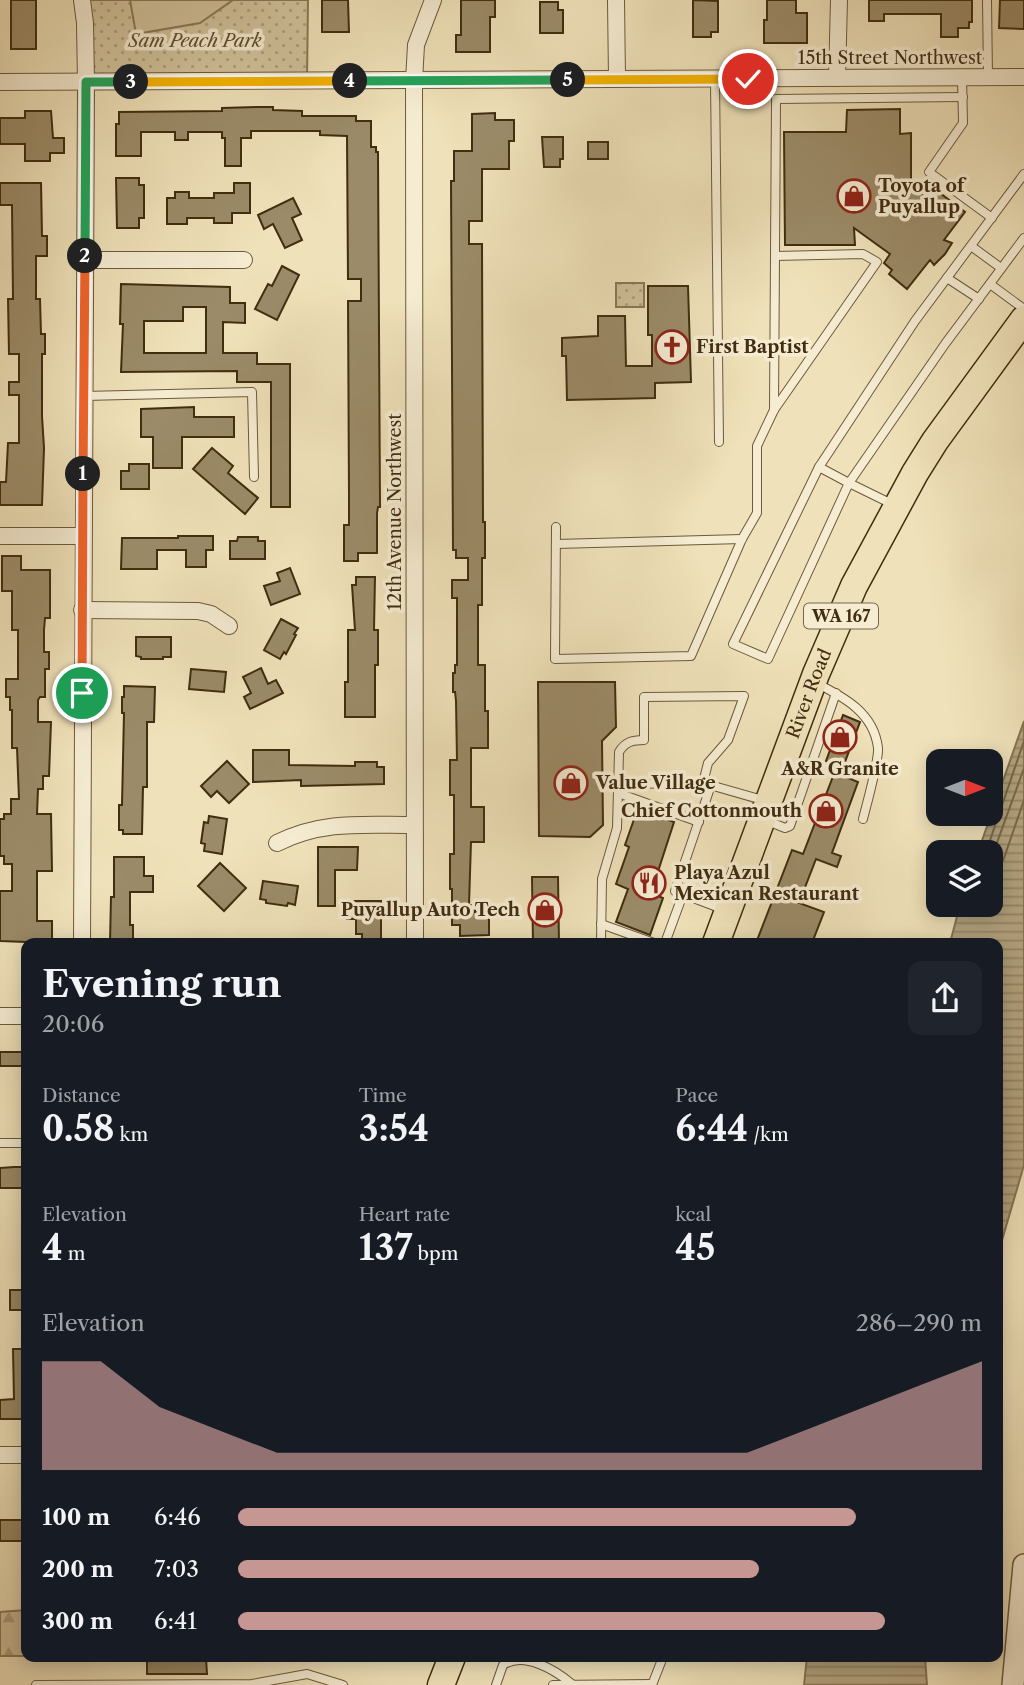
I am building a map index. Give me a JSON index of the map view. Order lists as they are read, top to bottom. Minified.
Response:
{"streets":{"main road":["WA 167","River Road"],"street":["15th Street Northwest","12th Avenue Northwest"]},"crossings":[["15th Street Northwest","12th Avenue Northwest"]],"parks":["Sam Peach Park"],"places":{"shop":["Toyota of Puyallup","A&R Granite","Value Village","Chief Cottonmouth","Puyallup Auto Tech"],"church":["First Baptist"],"restaurant":["Playa Azul Mexican Restaurant"]},"north":"right","page":{"pins":["5","4","3","2","1"],"heading":["Evening run","20:06"],"stats":[["Distance","0.58 km"],["Time","3:54"],["Pace","6:44 /km"],["Elevation","4 m"],["Heart rate","137 bpm"],["kcal","45"]],"chart":["Elevation","286–290 m"],"list":[{"name":"100 m","note":"6:46"},{"name":"200 m","note":"7:03"},{"name":"300 m","note":"6:41"}]}}
